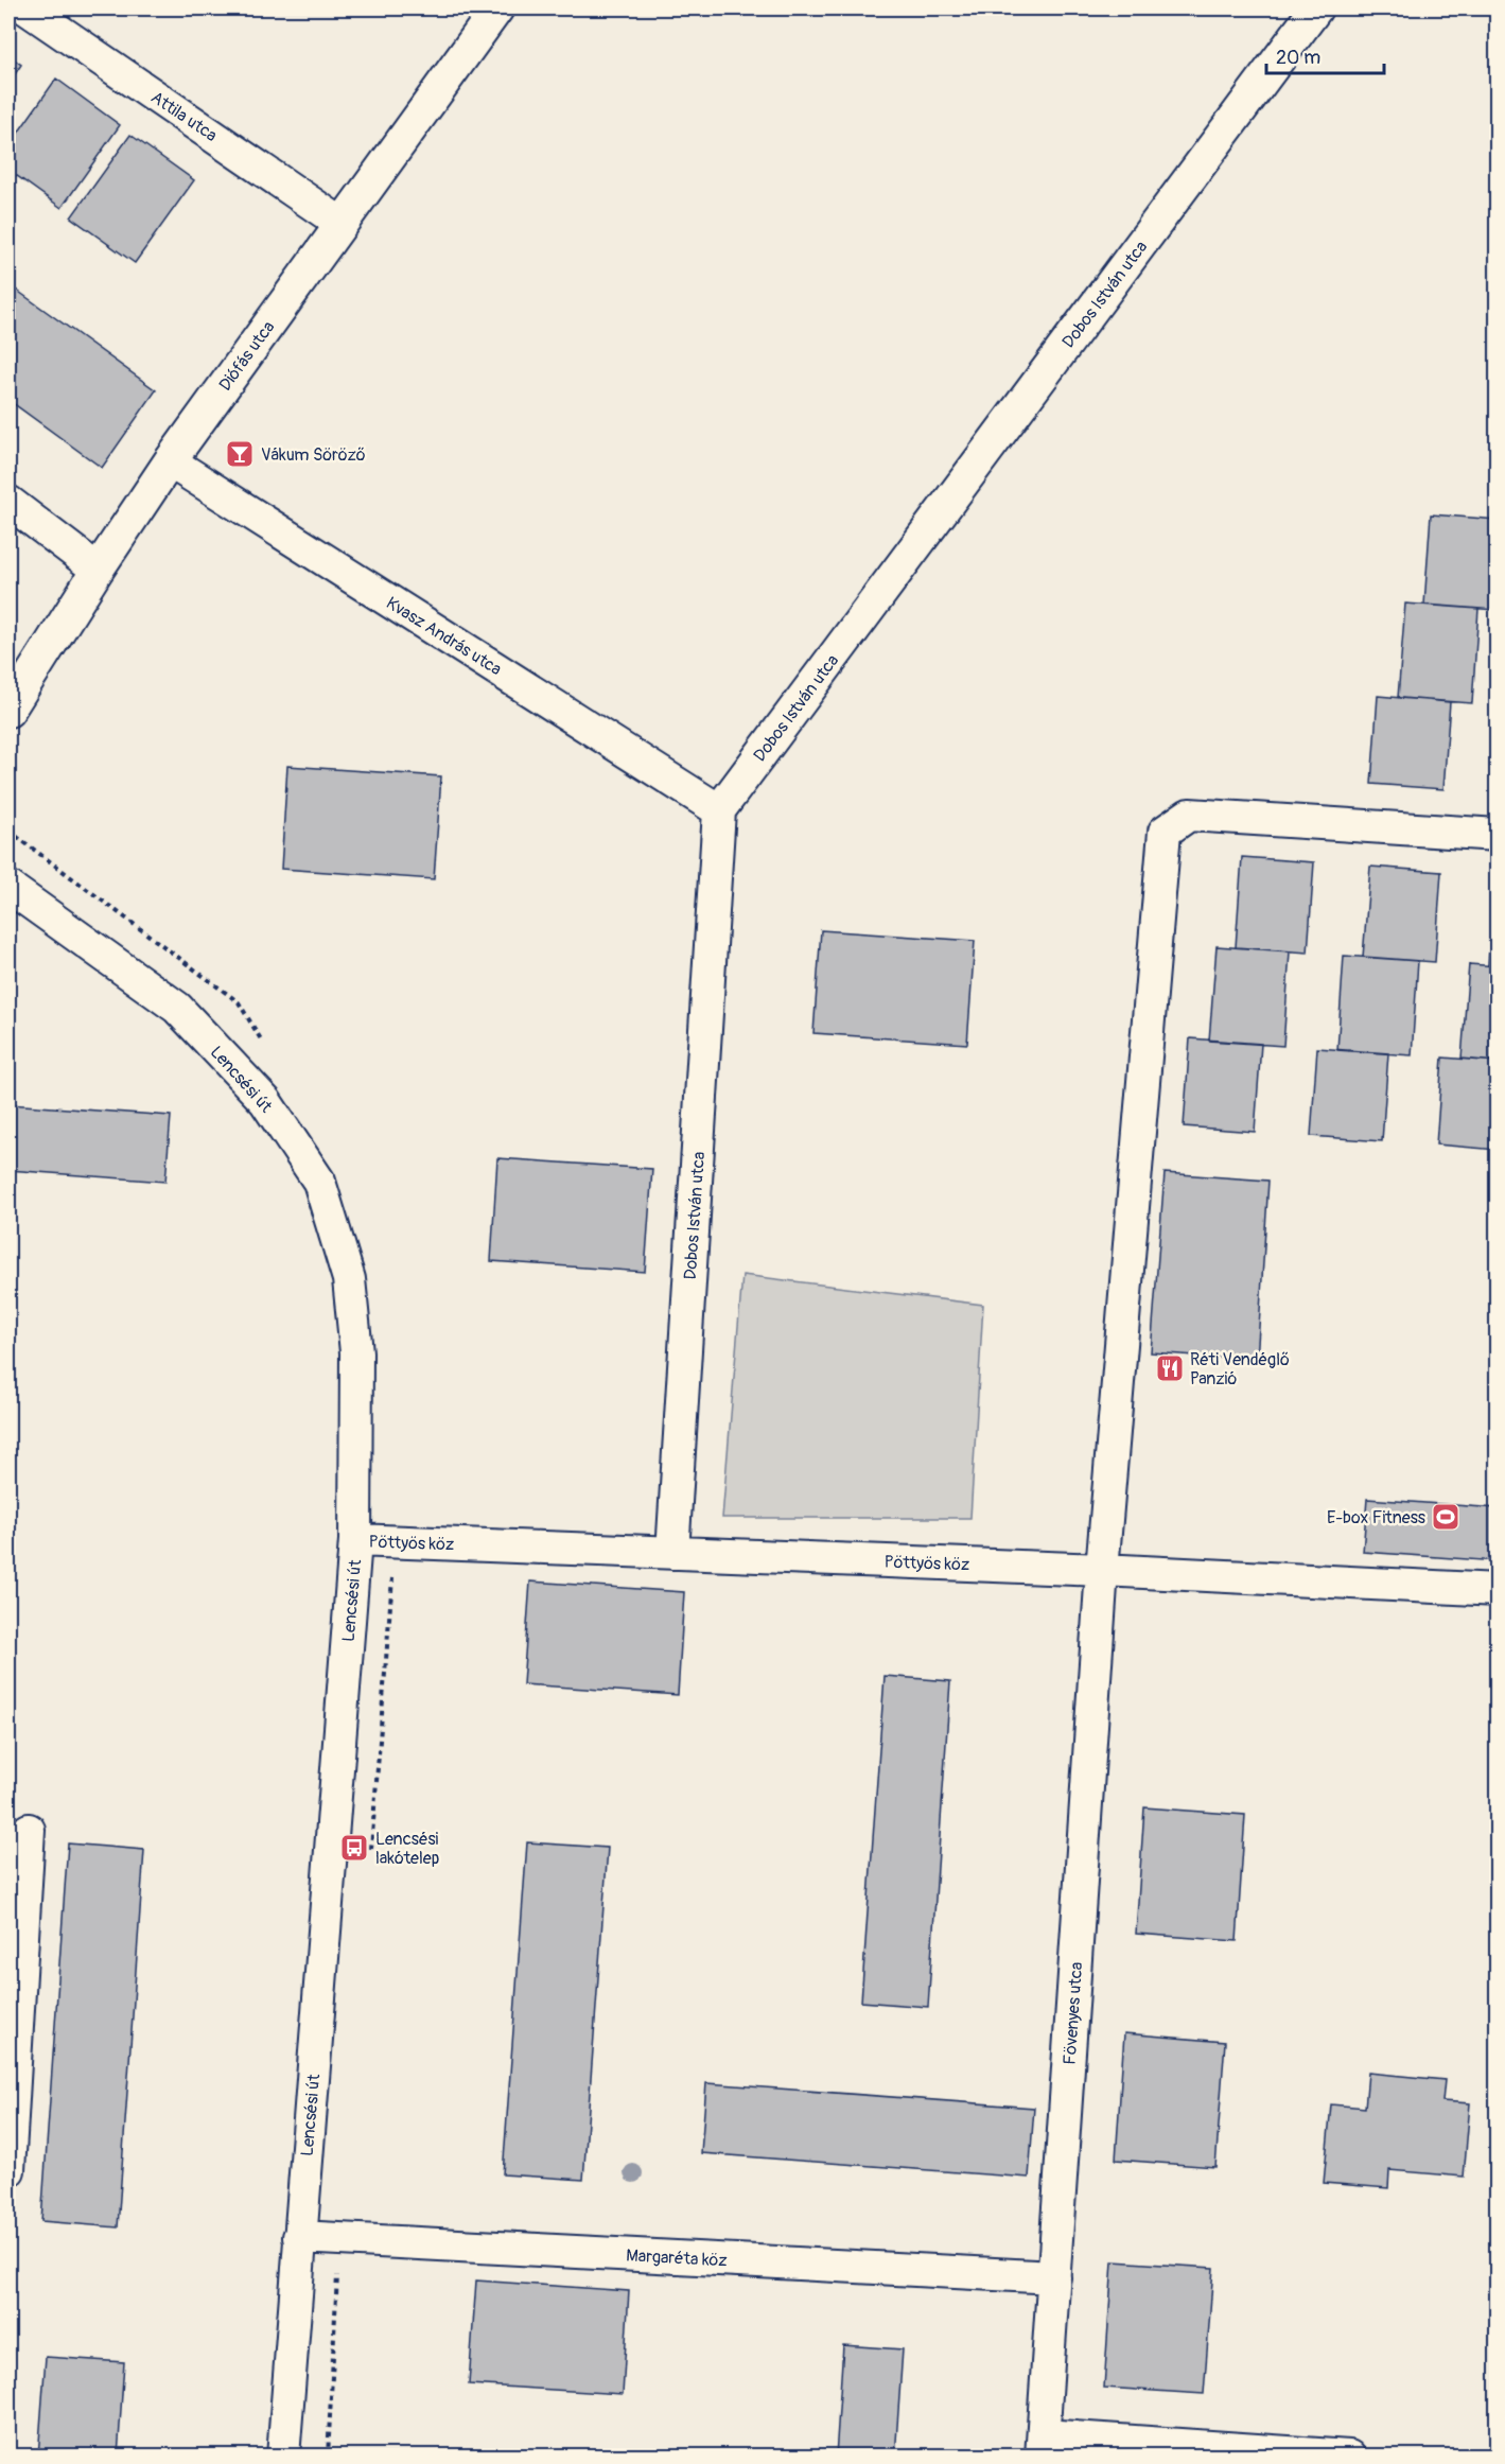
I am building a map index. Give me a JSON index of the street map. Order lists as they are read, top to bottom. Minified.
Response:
{"streets":{"street":["Attila utca","Dobos István utca","Diófás utca","Kvasz András utca","Lencsési út","Pöttyös köz","Fövenyes utca","Margaréta köz"]},"crossings":[["Attila utca","Diófás utca"],["Dobos István utca","Kvasz András utca"],["Dobos István utca","Pöttyös köz"],["Diófás utca","Kvasz András utca"],["Lencsési út","Pöttyös köz"],["Lencsési út","Margaréta köz"],["Pöttyös köz","Fövenyes utca"],["Fövenyes utca","Margaréta köz"]],"places":{"bar":["Vákum Söröző"],"restaurant":["Réti Vendéglő Panzió"],"sports":["E-box Fitness"],"bus stop":["Lencsési lakótelep"]},"scale_bar":"20 m"}
